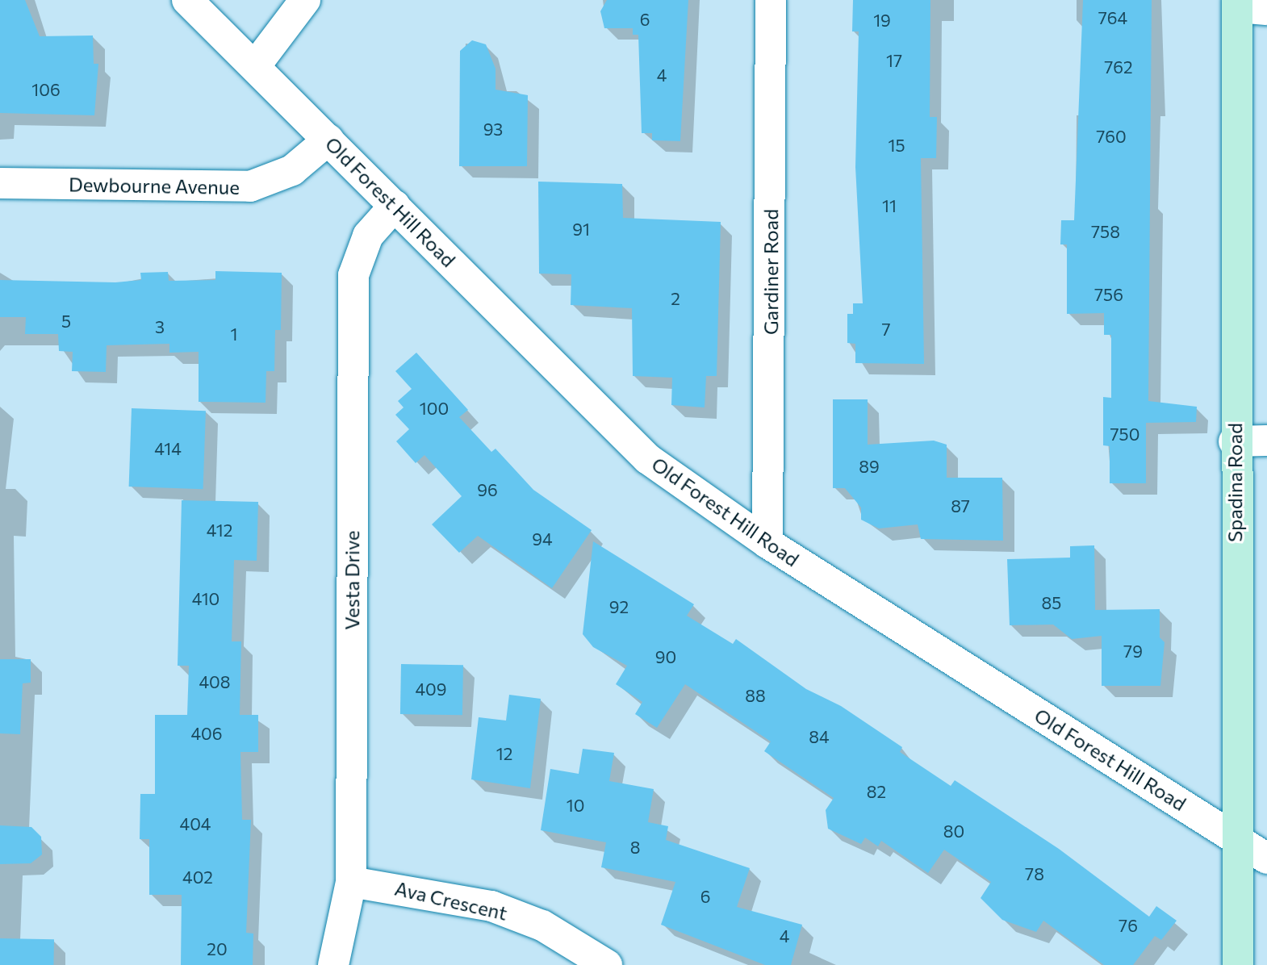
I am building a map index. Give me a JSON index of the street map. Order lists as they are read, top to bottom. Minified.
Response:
{"streets":{"street":["Dewbourne Avenue","Old Forest Hill Road","Gardiner Road","Spadina Road","Vesta Drive","Ava Crescent"]},"crossings":[["Dewbourne Avenue","Old Forest Hill Road"],["Old Forest Hill Road","Gardiner Road"],["Old Forest Hill Road","Spadina Road"],["Old Forest Hill Road","Vesta Drive"],["Vesta Drive","Ava Crescent"]],"house_numbers":["764","6","19","17","762","4","106","93","760","15","11","91","758","756","2","5","3","7","1","100","750","414","89","96","87","412","94","410","85","92","79","90","408","409","88","406","84","12","82","10","404","80","8","78","402","6","76","4","20"]}
